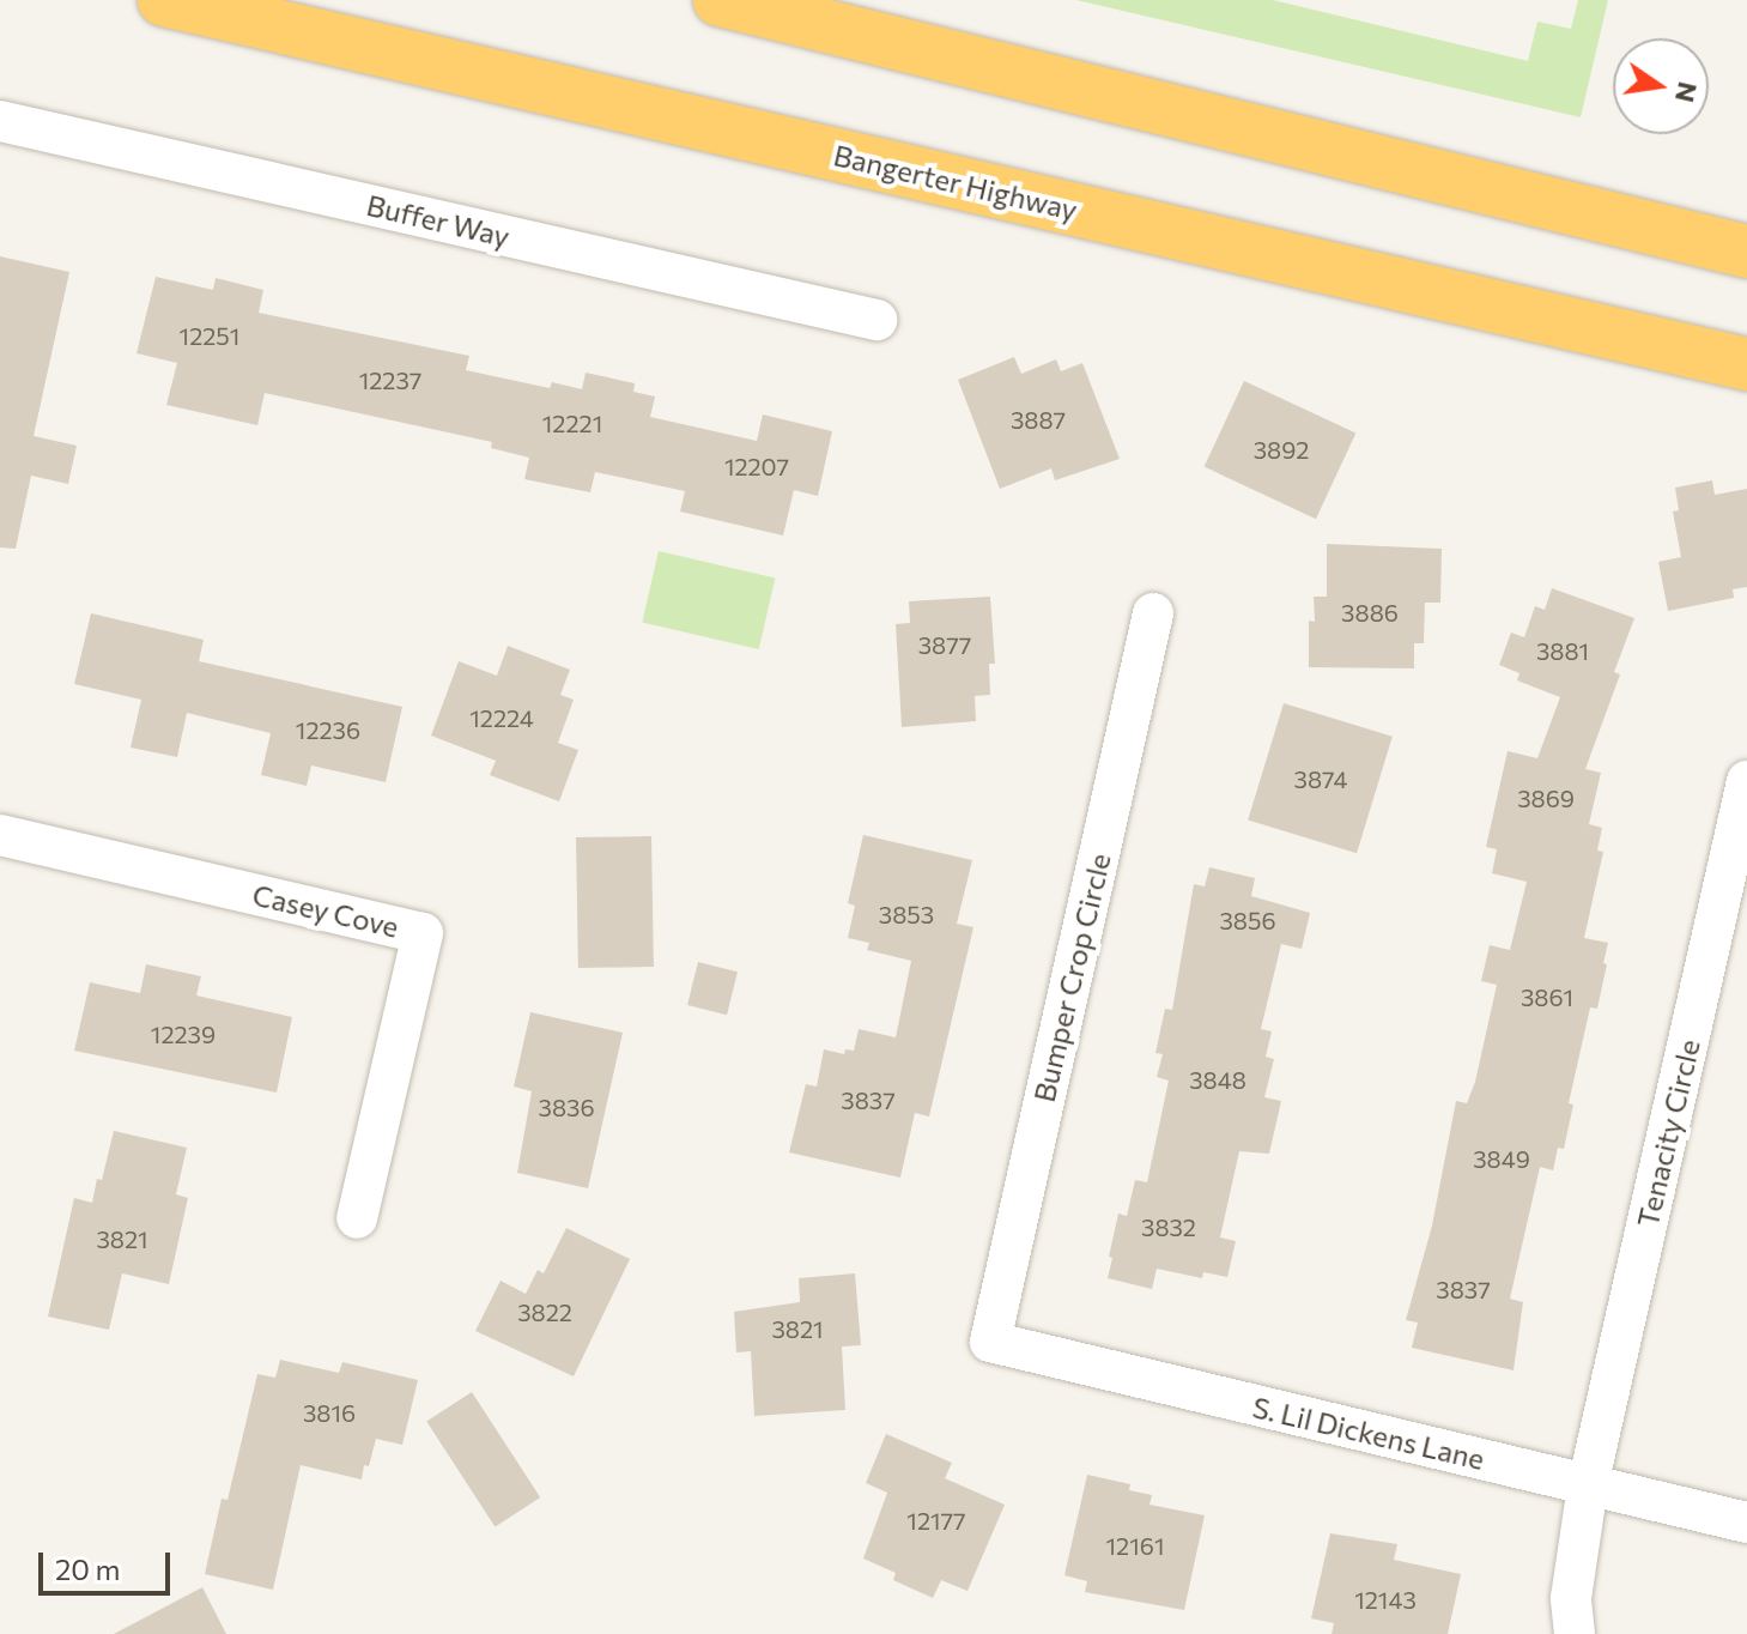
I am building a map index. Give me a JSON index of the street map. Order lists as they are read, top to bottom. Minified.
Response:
{"streets":{"highway":["Bangerter Highway"],"street":["Buffer Way","Casey Cove","Bumper Crop Circle","Tenacity Circle","S. Lil Dickens Lane"]},"crossings":[["Bumper Crop Circle","S. Lil Dickens Lane"],["Tenacity Circle","S. Lil Dickens Lane"]],"house_numbers":["12251","12237","3887","12221","3892","12207","3886","3877","3881","12224","12236","3874","3869","3853","3856","3861","12239","3848","3837","3836","3849","3832","3821","3837","3822","3821","3816","12177","12161","12143"],"scale_bar":"20 m","north":"right"}
